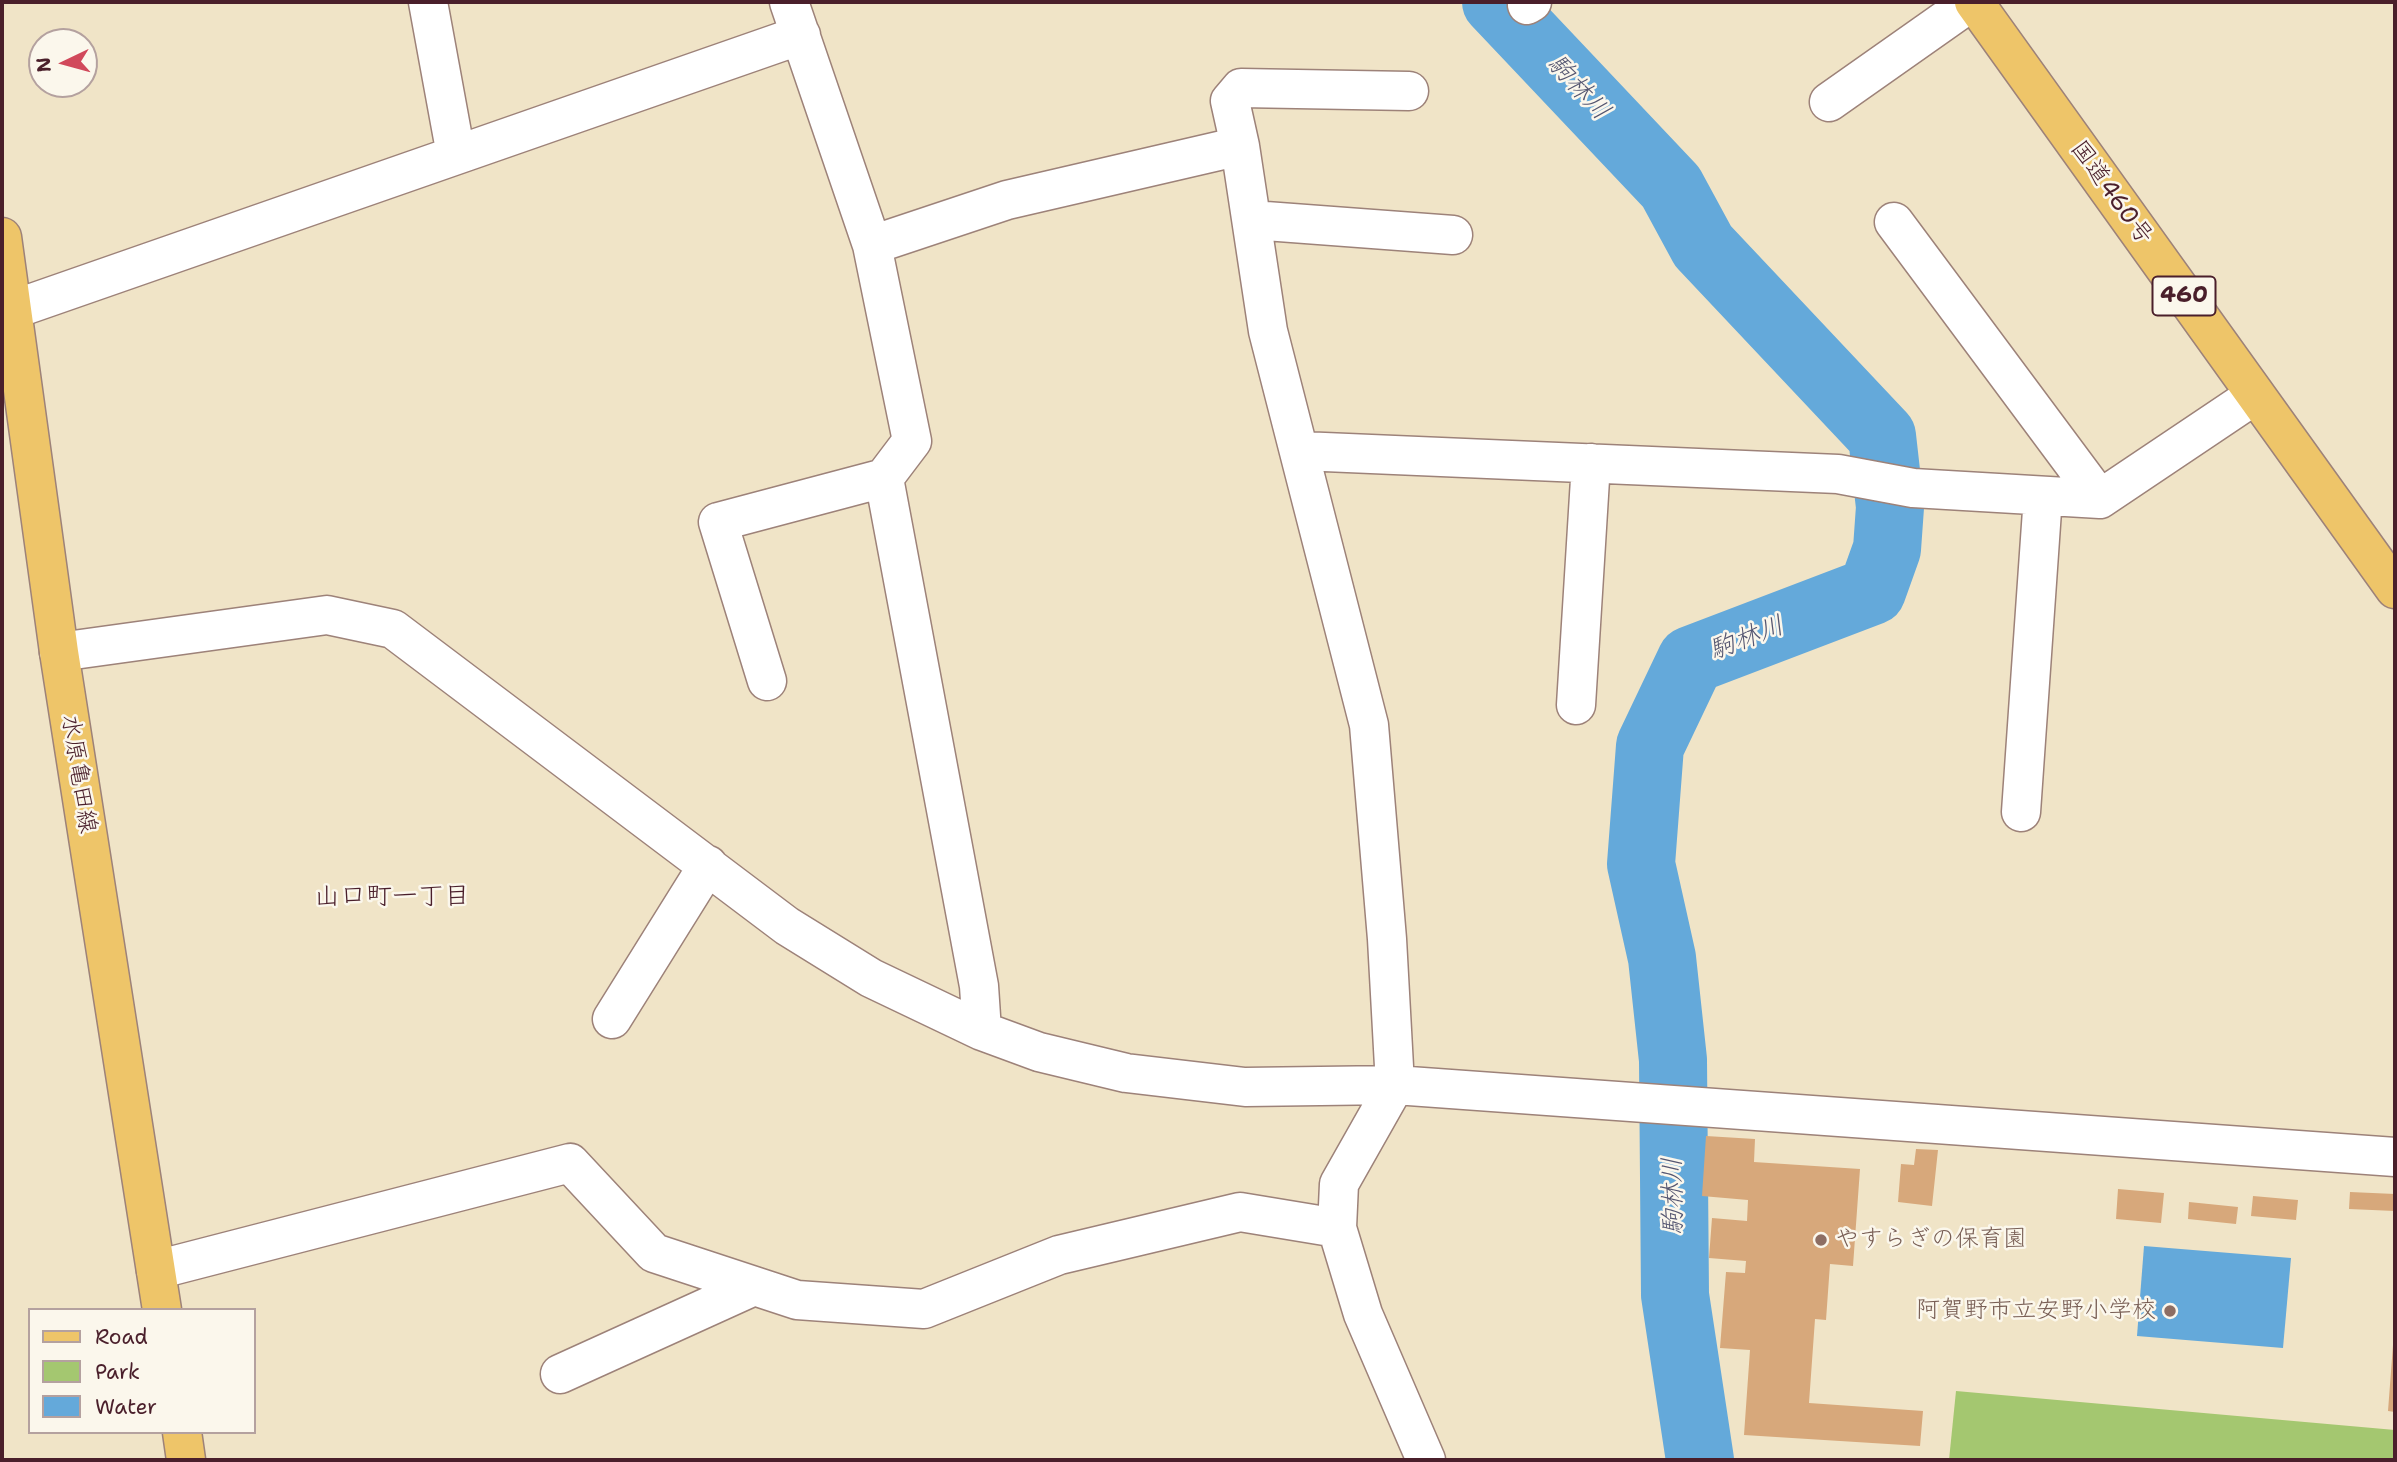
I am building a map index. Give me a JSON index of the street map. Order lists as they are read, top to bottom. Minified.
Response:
{"streets":{"main road":["国道460号","460","水原亀田線"]},"districts":["山口町一丁目"],"water":["駒林川"],"places":["やすらぎの保育園","阿賀野市立安野小学校"],"legend":["Road","Park","Water"],"north":"left"}
